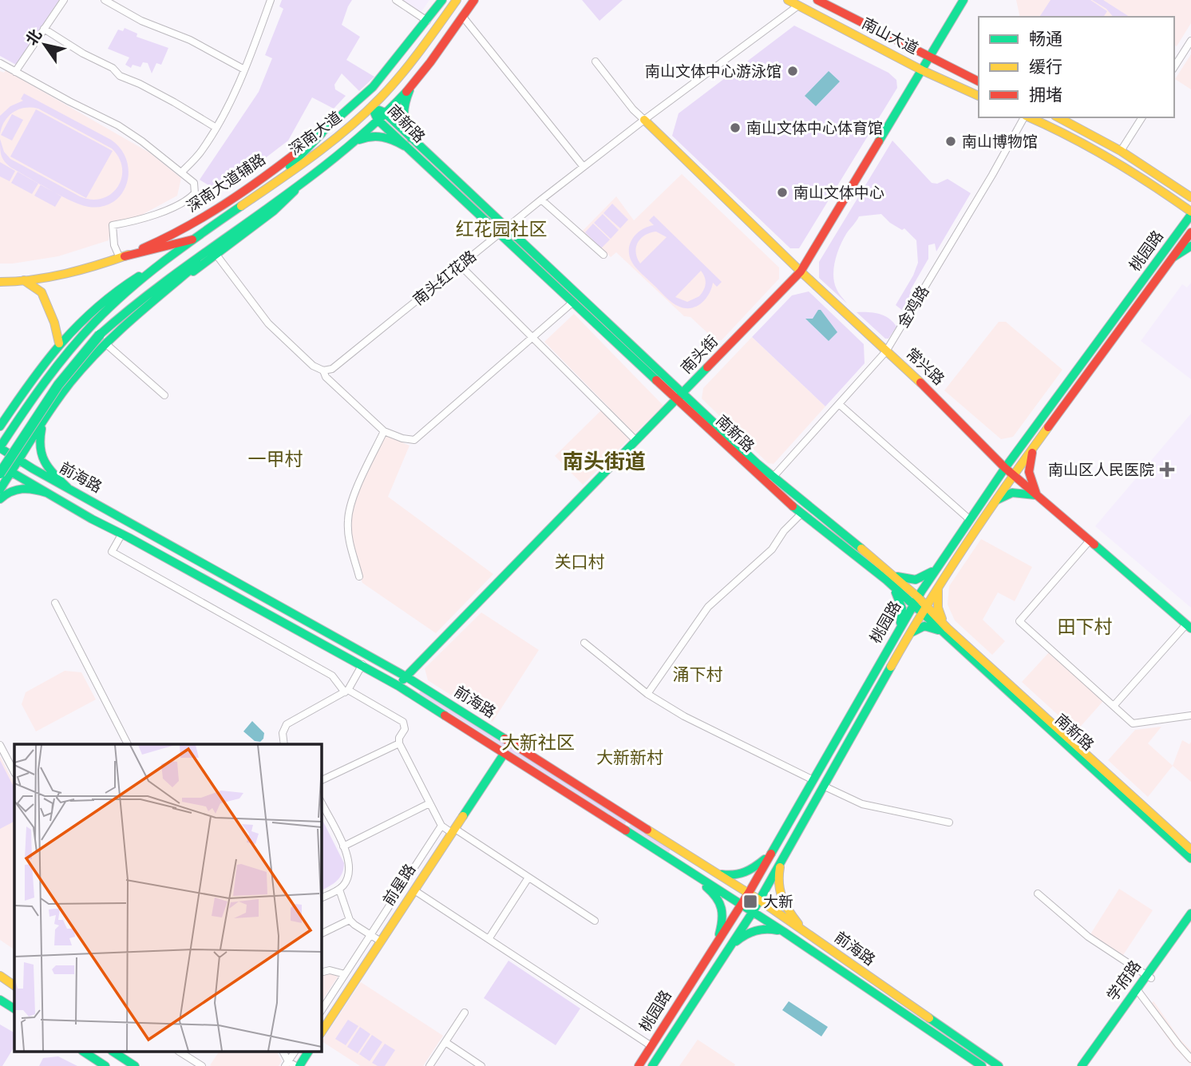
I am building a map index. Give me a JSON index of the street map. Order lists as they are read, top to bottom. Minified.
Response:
{"streets":{"main road":["南山大道","南新路","深南大道","深南大道辅路","桃园路","南头街","常兴路","前海路","前星路","学府路"],"street":["南头红花路","金鸡路"]},"crossings":[["南山大道","南头红花路"],["南山大道","南头街"],["南新路","深南大道"],["南新路","桃园路"],["南新路","南头红花路"],["南新路","金鸡路"],["南新路","南头街"],["深南大道","前海路"],["桃园路","常兴路"],["桃园路","前海路"],["南头红花路","常兴路"],["金鸡路","常兴路"],["南头街","常兴路"],["南头街","前海路"],["前海路","前星路"]],"districts":["红花园社区","一甲村","南头街道","关口村","田下村","涌下村","大新社区","大新新村"],"places":{"other":["南山文体中心游泳馆","南山文体中心体育馆","南山博物馆","南山文体中心"],"health":["南山区人民医院"],"transit":["大新"]},"legend":["畅通","缓行","拥堵"],"north":"top left"}
